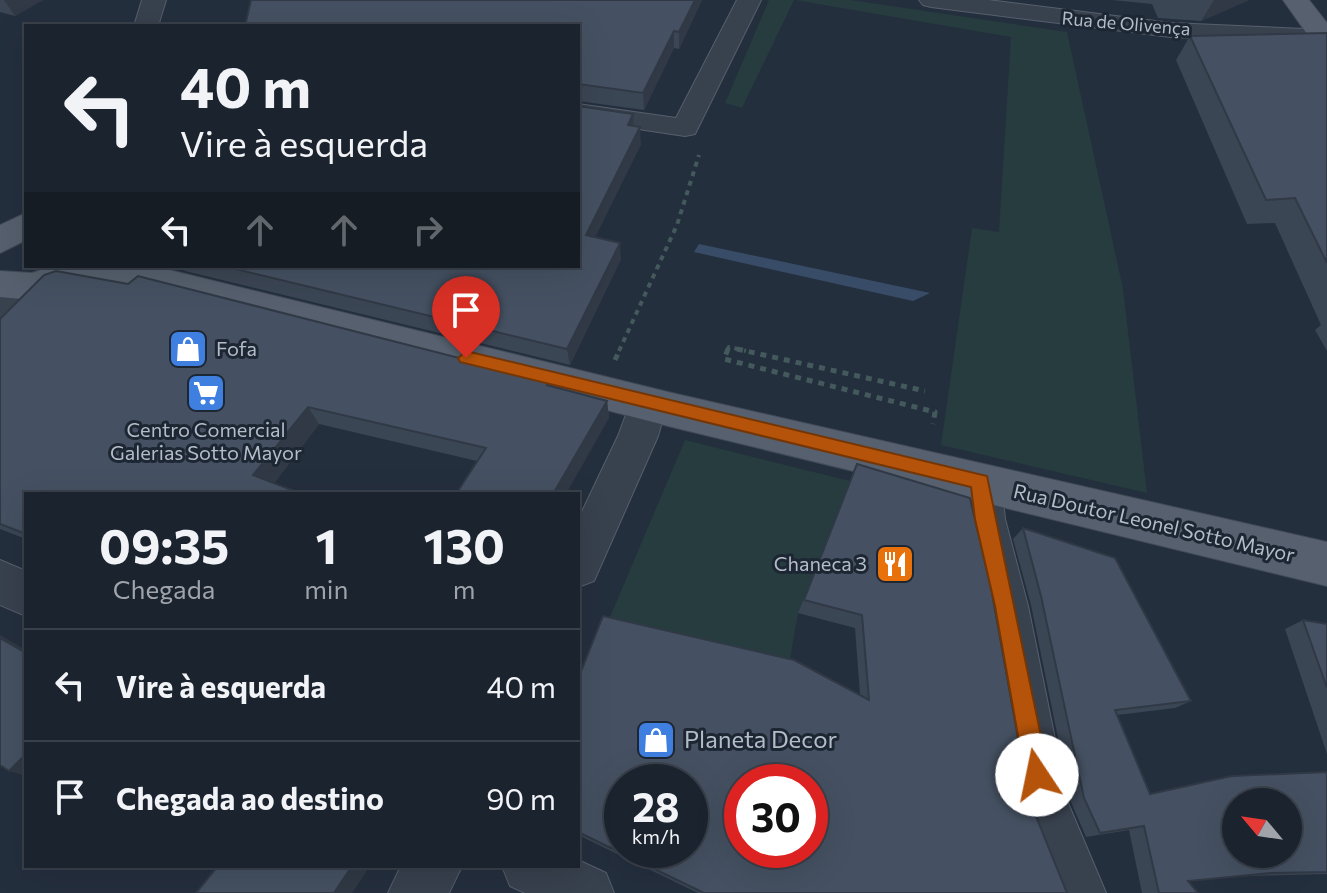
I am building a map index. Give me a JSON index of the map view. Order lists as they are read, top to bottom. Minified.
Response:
{"streets":{"main road":["Rua Doutor Leonel Sotto Mayor"],"street":["Rua de Olivença"]},"places":{"shop":["Fofa","Planeta Decor"],"supermarket":["Centro Comercial Galerias Sotto Mayor"],"restaurant":["Chaneca 3"]},"north":"top left","page":{"turn":["40 m","Vire à esquerda"],"eta":["09:35","Chegada","1","min","130","m"],"list":[{"name":"Vire à esquerda","value":"40 m"},{"name":"Chegada ao destino","value":"90 m"}],"speed":"28 km/h","limit":"30"}}
